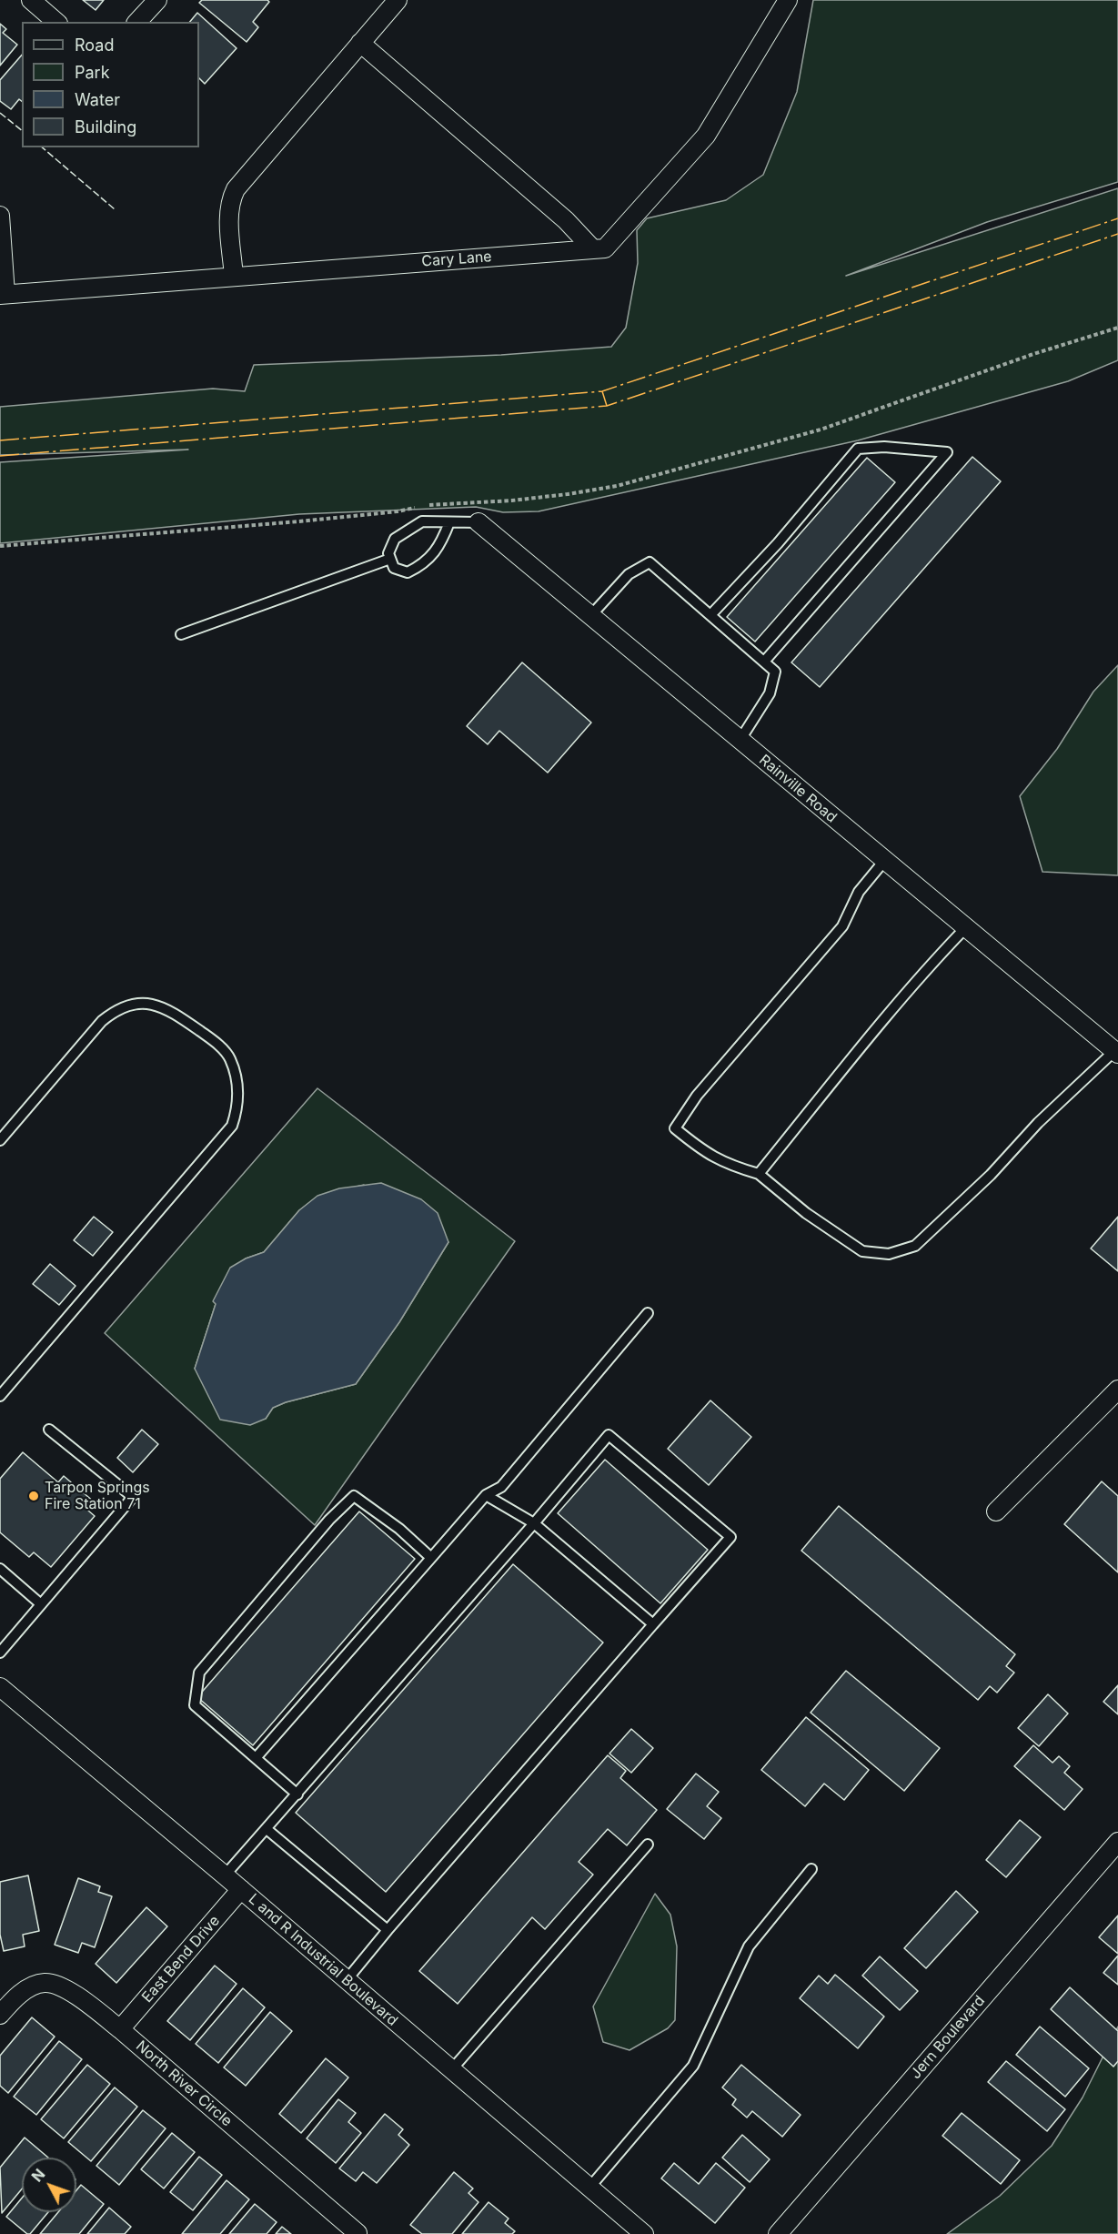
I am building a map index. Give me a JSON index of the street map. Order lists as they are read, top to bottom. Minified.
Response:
{"streets":{"street":["Cary Lane","Rainville Road","East Bend Drive","L and R Industrial Boulevard","Jern Boulevard","North River Circle"]},"crossings":[["East Bend Drive","L and R Industrial Boulevard"],["East Bend Drive","North River Circle"]],"places":["Tarpon Springs Fire Station 71"],"legend":["Road","Park","Water","Building"],"north":"top left"}
